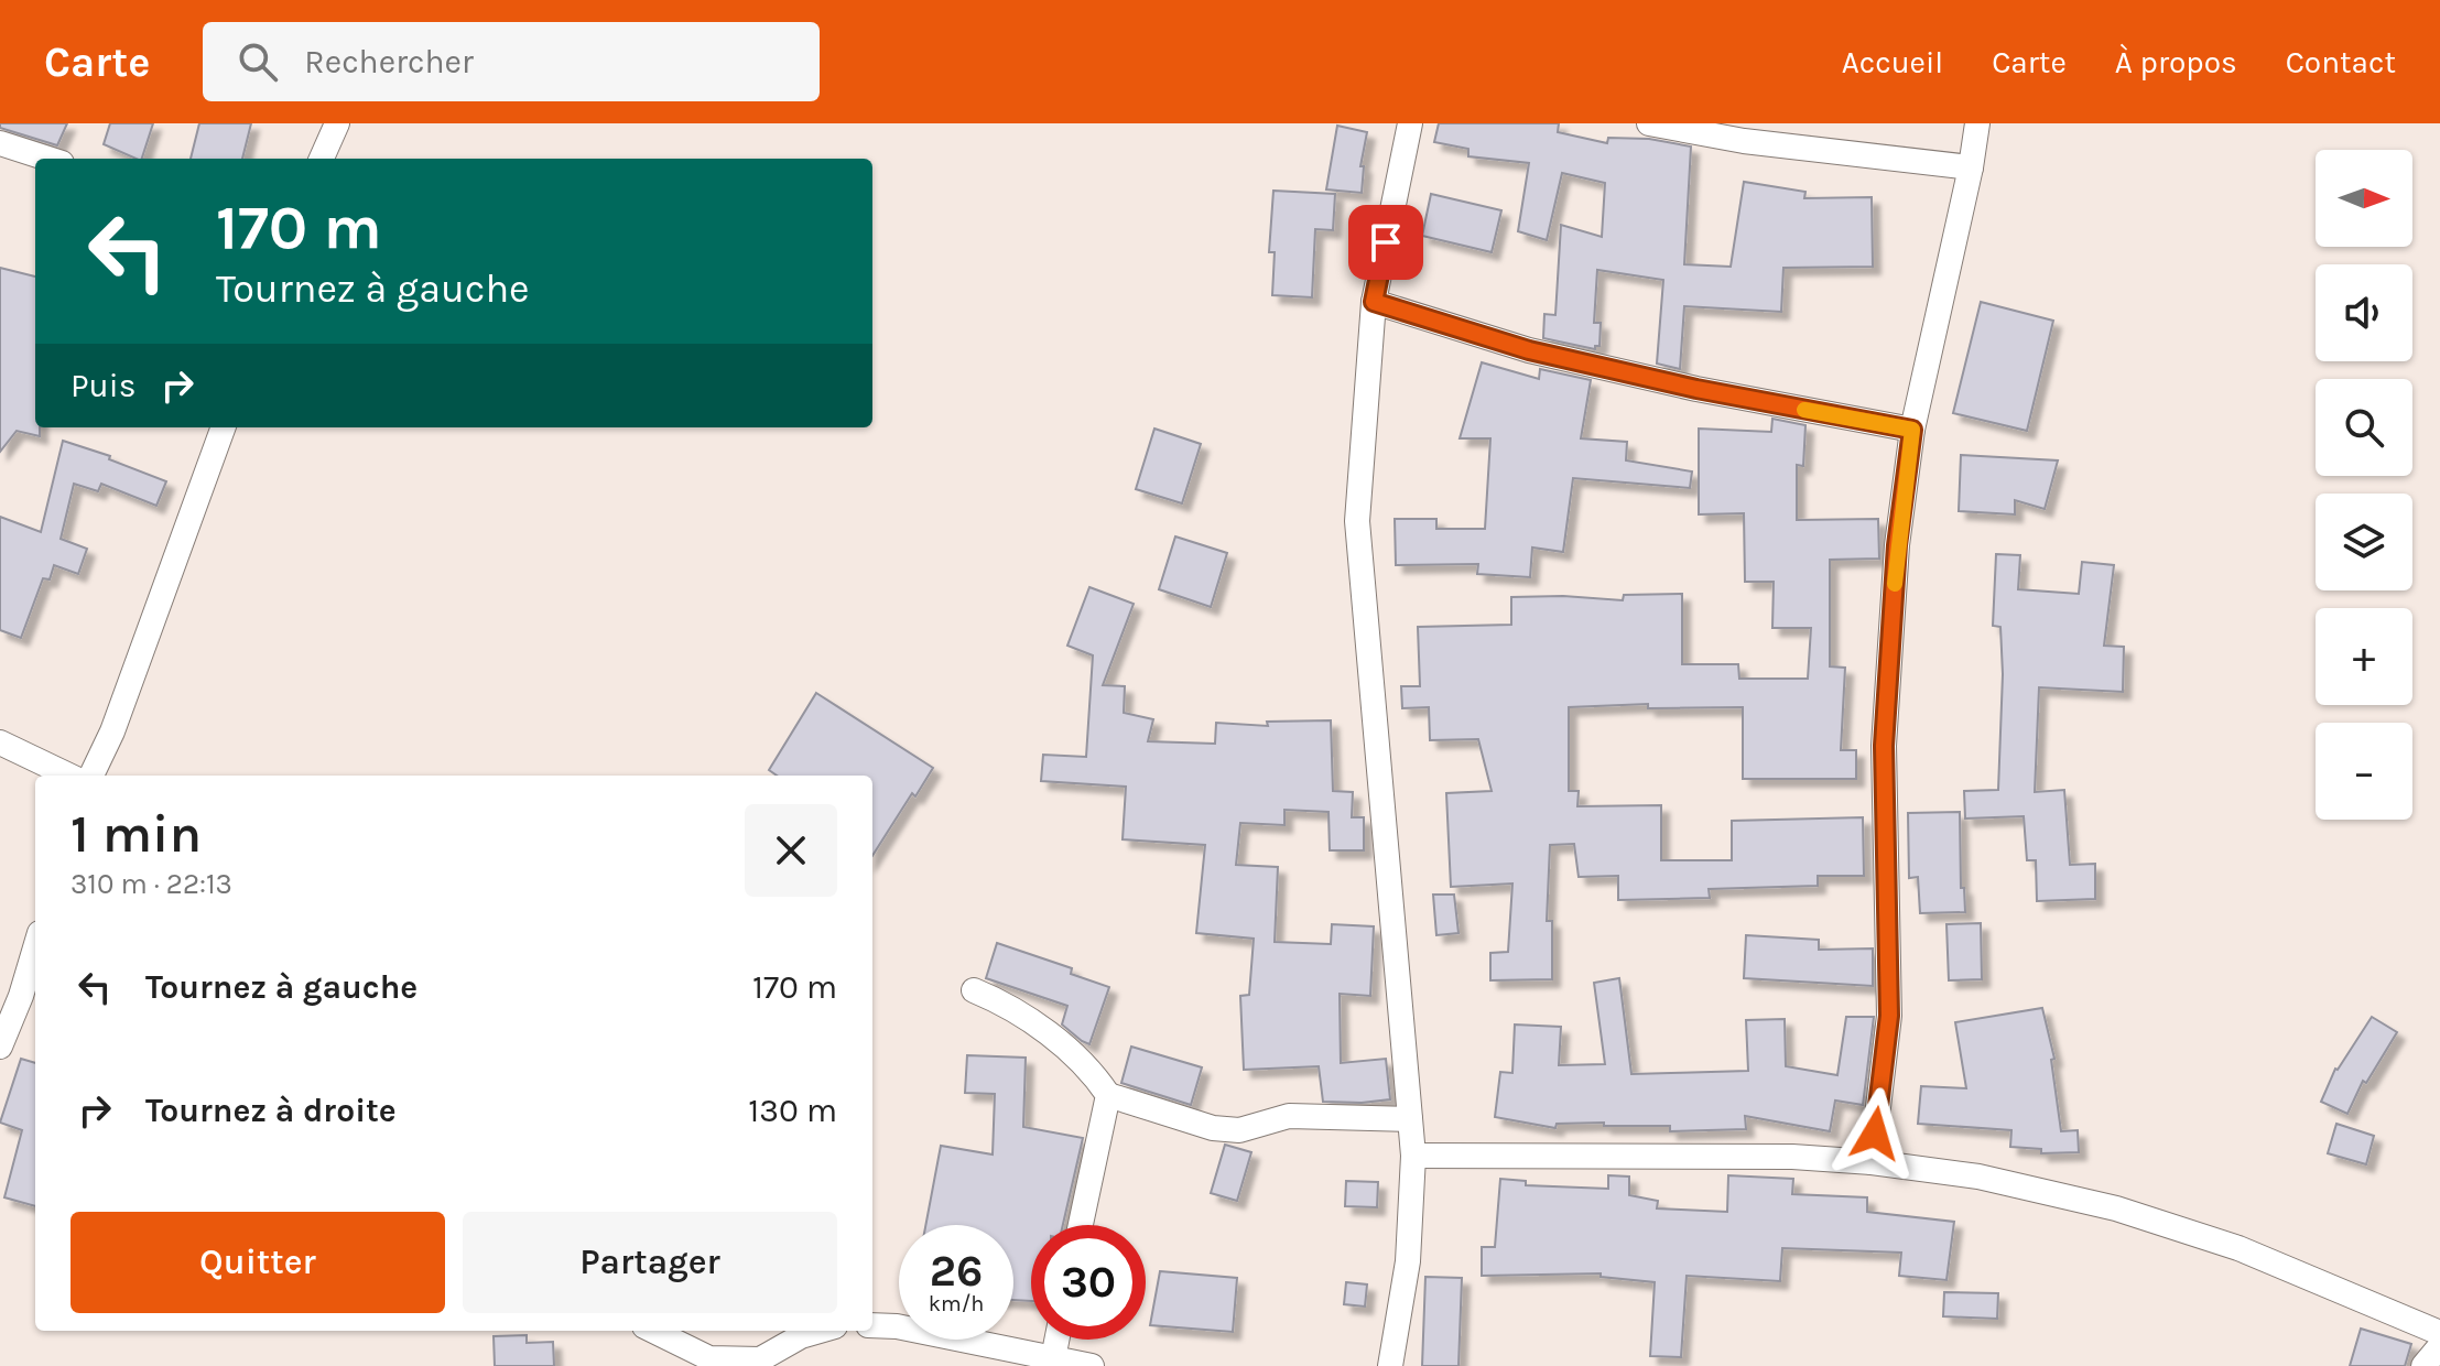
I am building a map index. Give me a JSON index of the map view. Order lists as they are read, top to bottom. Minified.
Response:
{"north":"right","page":{"header":"Carte","search":"Rechercher","nav":["Accueil","Carte","À propos","Contact"],"map_buttons":["+","−"],"turn":["170 m","Tournez à gauche"],"then":"Puis","heading":["1 min","310 m · 22:13"],"list":[{"name":"Tournez à gauche","value":"170 m"},{"name":"Tournez à droite","value":"130 m"}],"buttons":["Quitter","Partager"],"speed":"26 km/h","limit":"30"}}
